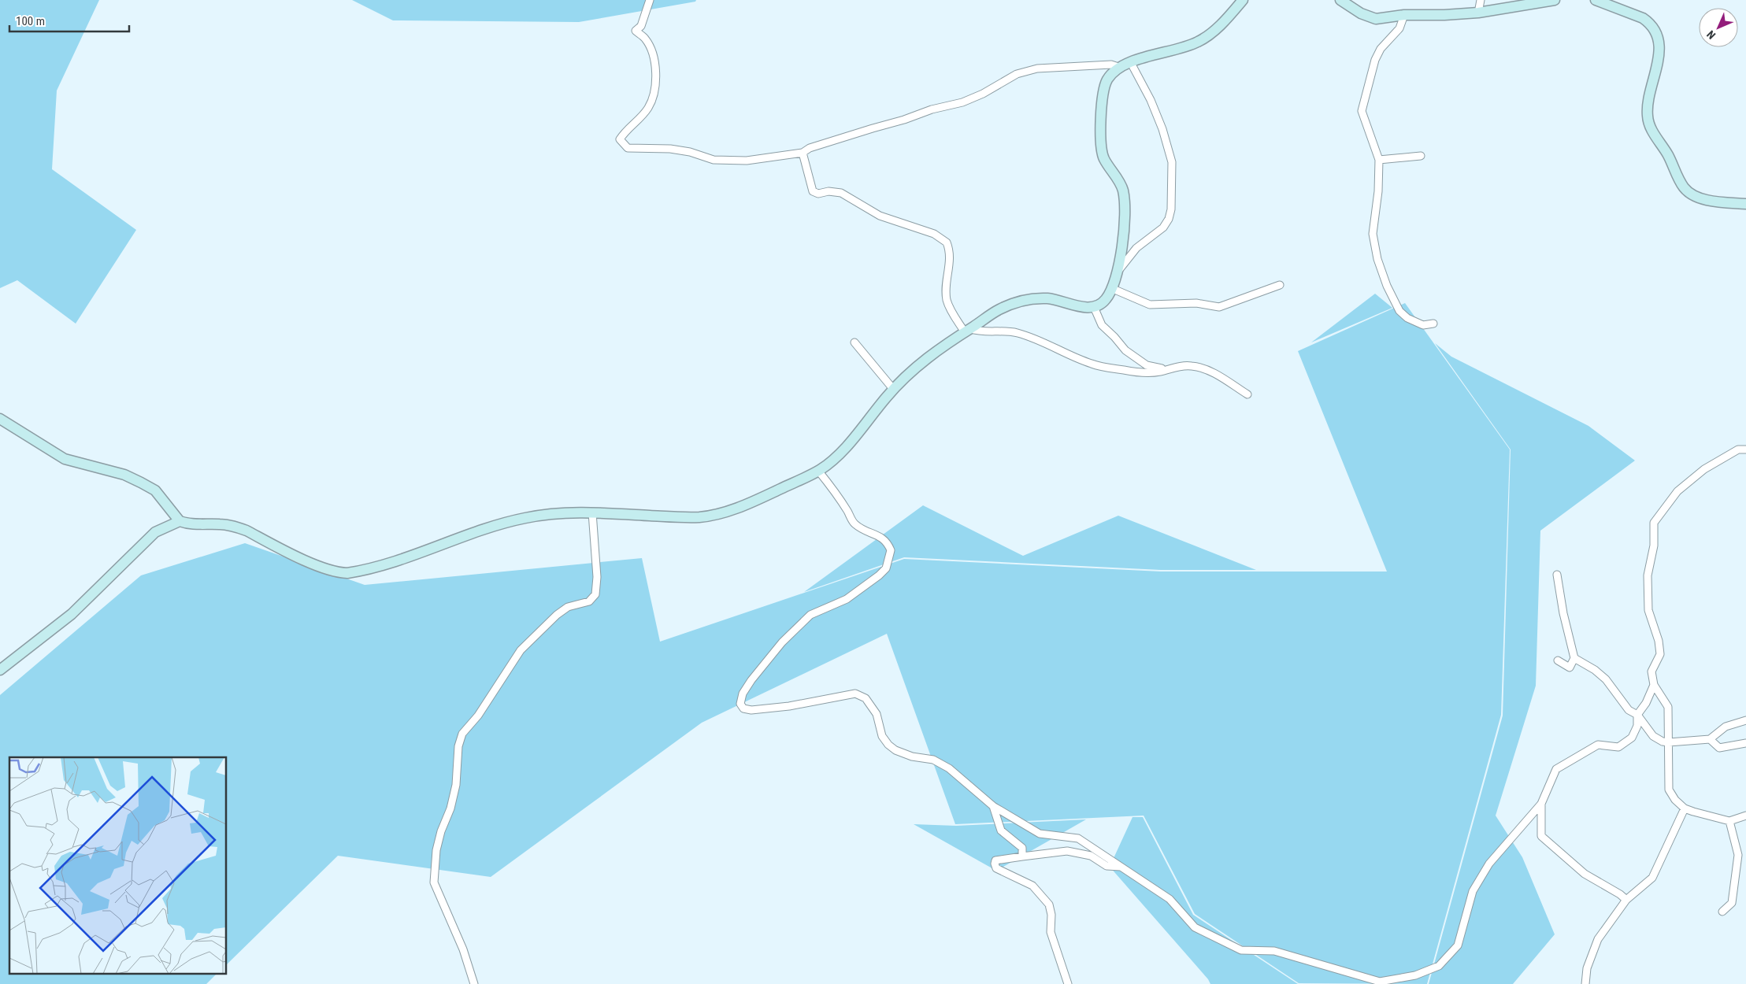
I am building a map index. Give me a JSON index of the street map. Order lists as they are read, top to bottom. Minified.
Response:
{"scale_bar":"100 m","north":"bottom left"}
